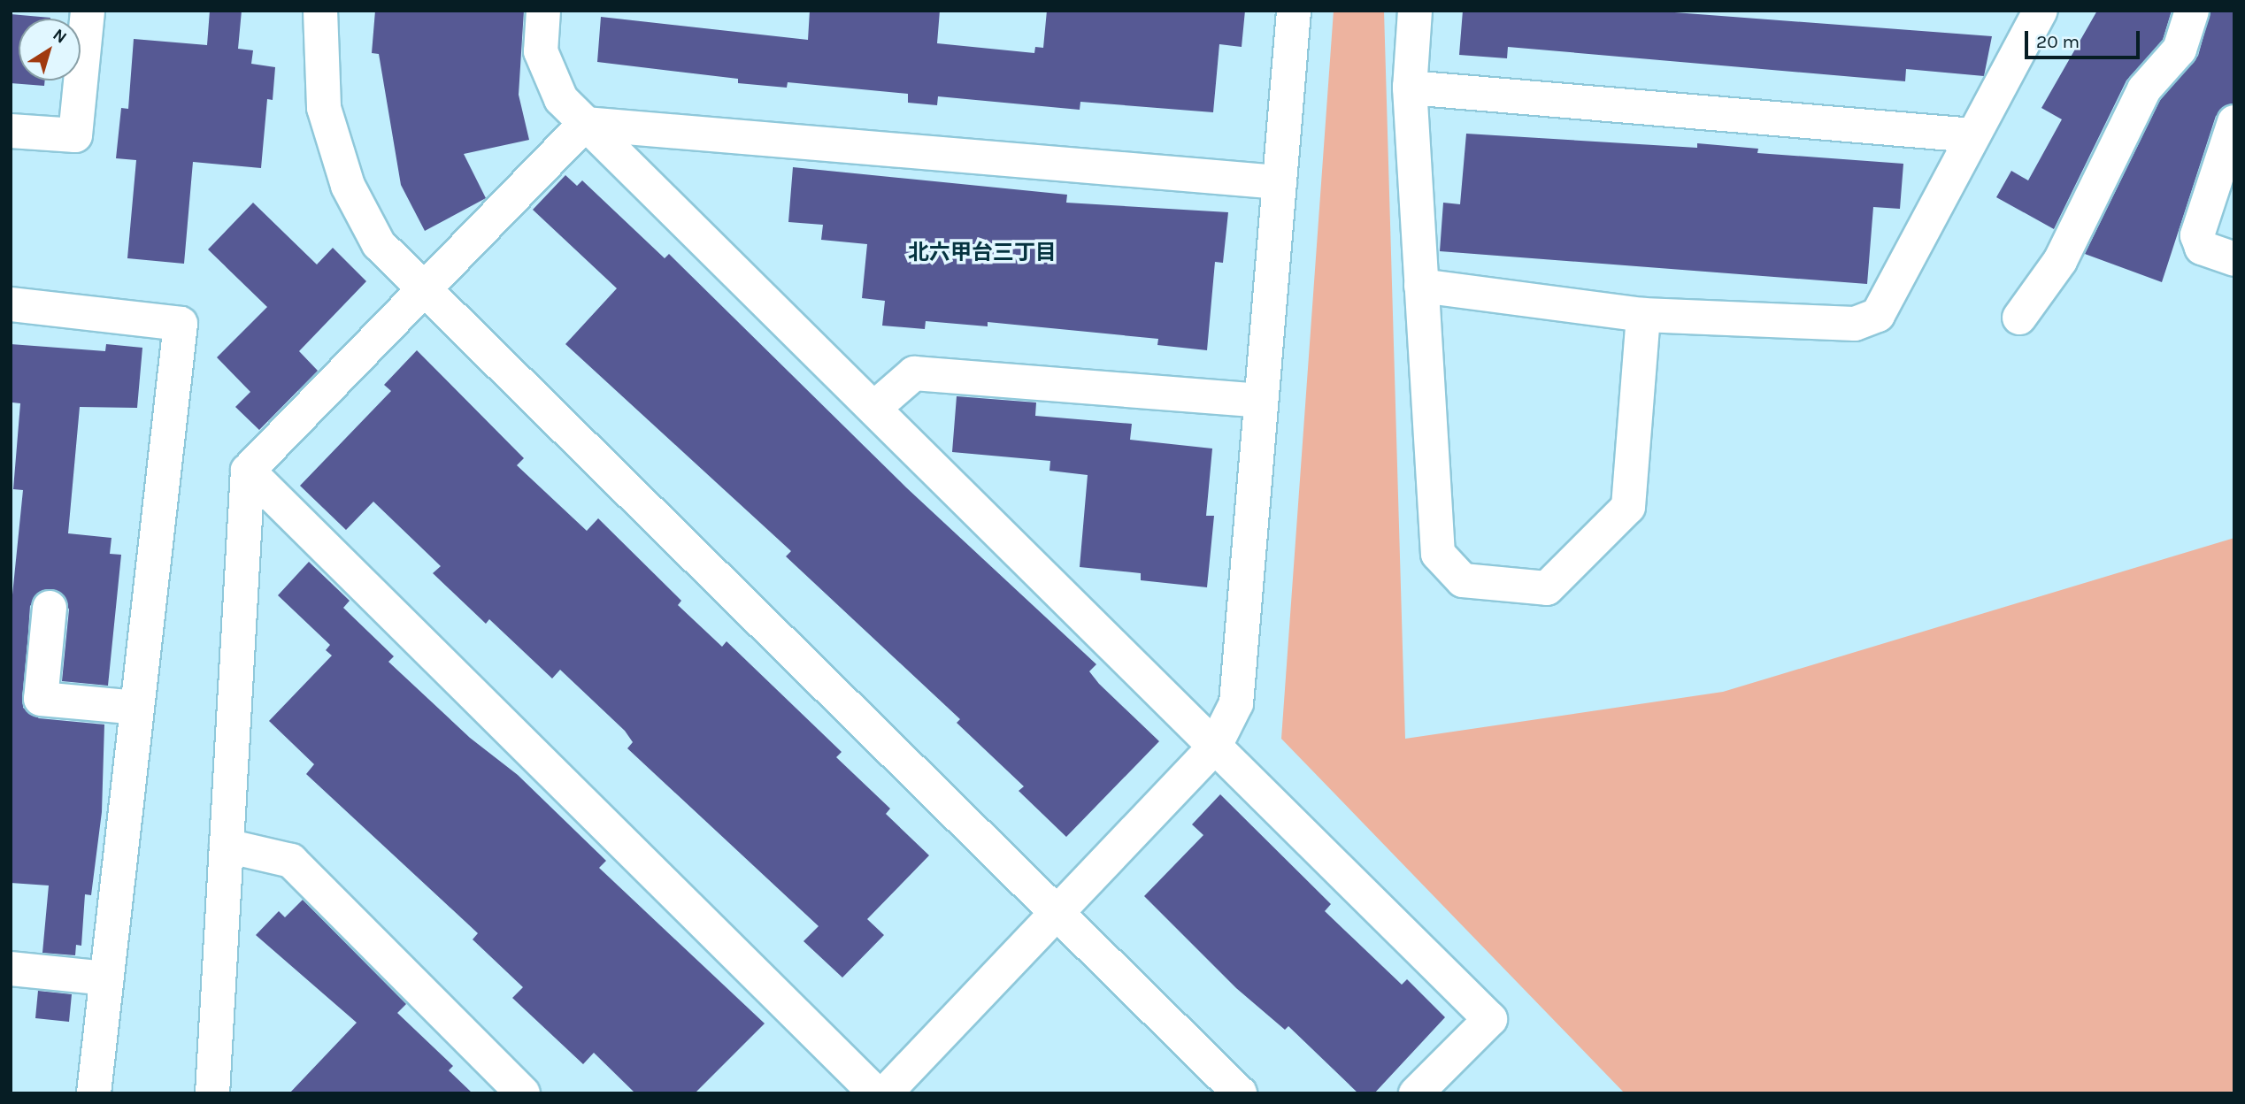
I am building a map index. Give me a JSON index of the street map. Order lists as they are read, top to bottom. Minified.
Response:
{"districts":["北六甲台三丁目"],"scale_bar":"20 m","north":"top right"}
